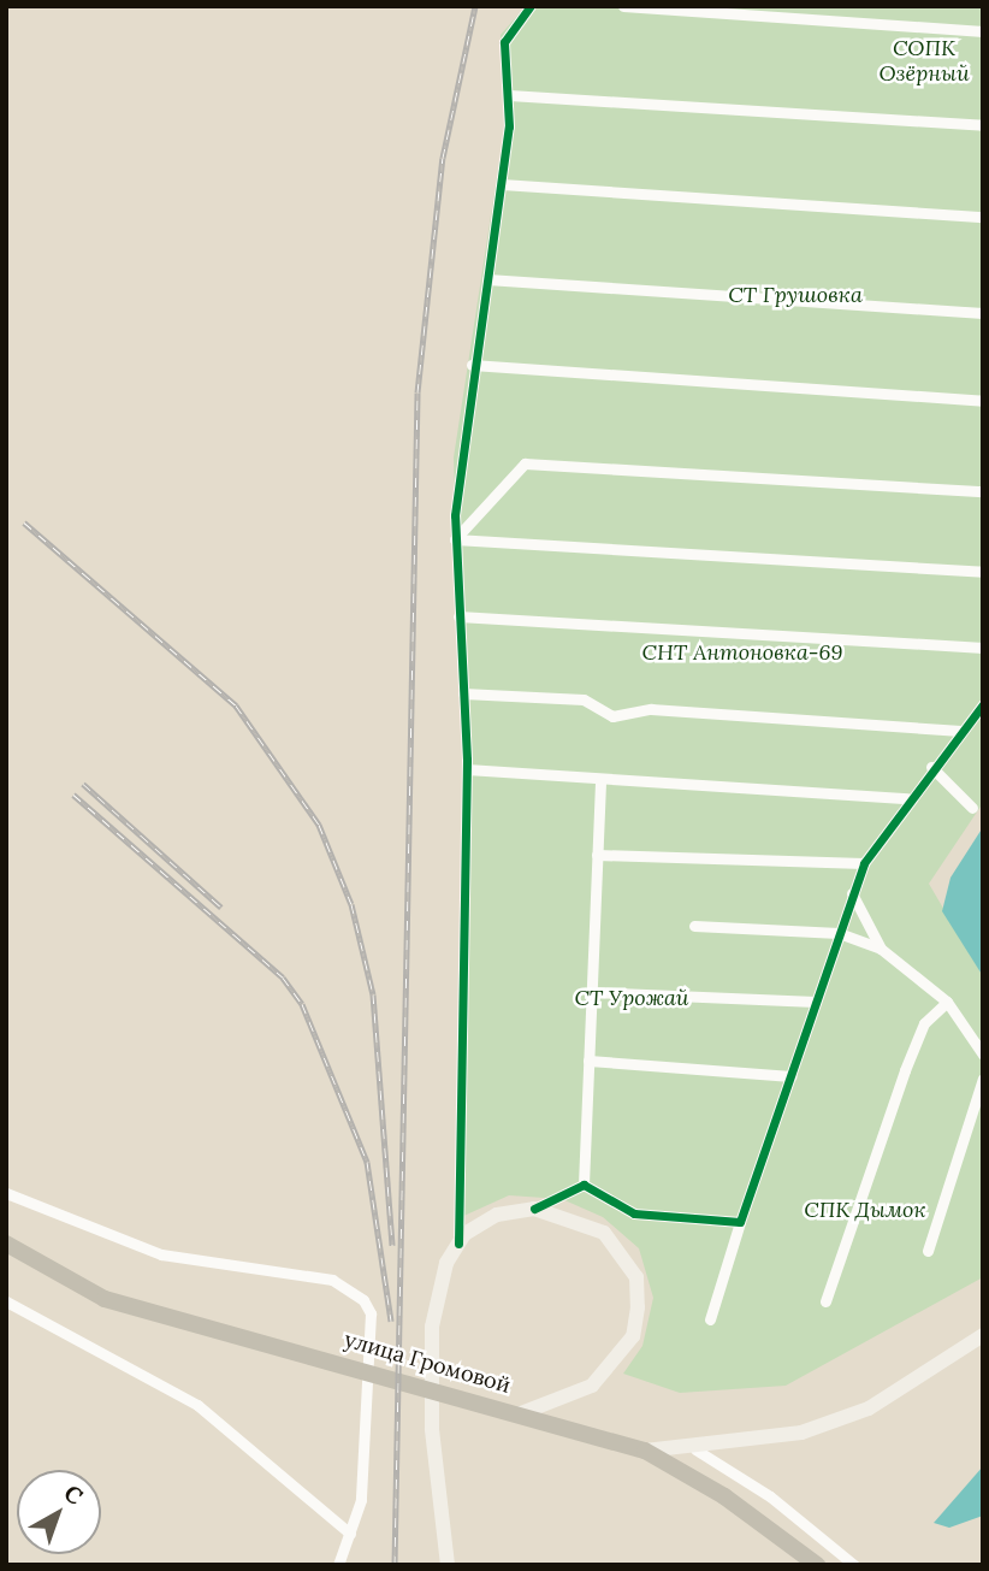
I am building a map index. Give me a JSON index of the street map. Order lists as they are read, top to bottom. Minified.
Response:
{"streets":{"main road":["улица Громовой"]},"parks":["СОПК Озёрный","СТ Грушовка","СНТ Антоновка-69","СТ Урожай","СПК Дымок"],"north":"top right"}
